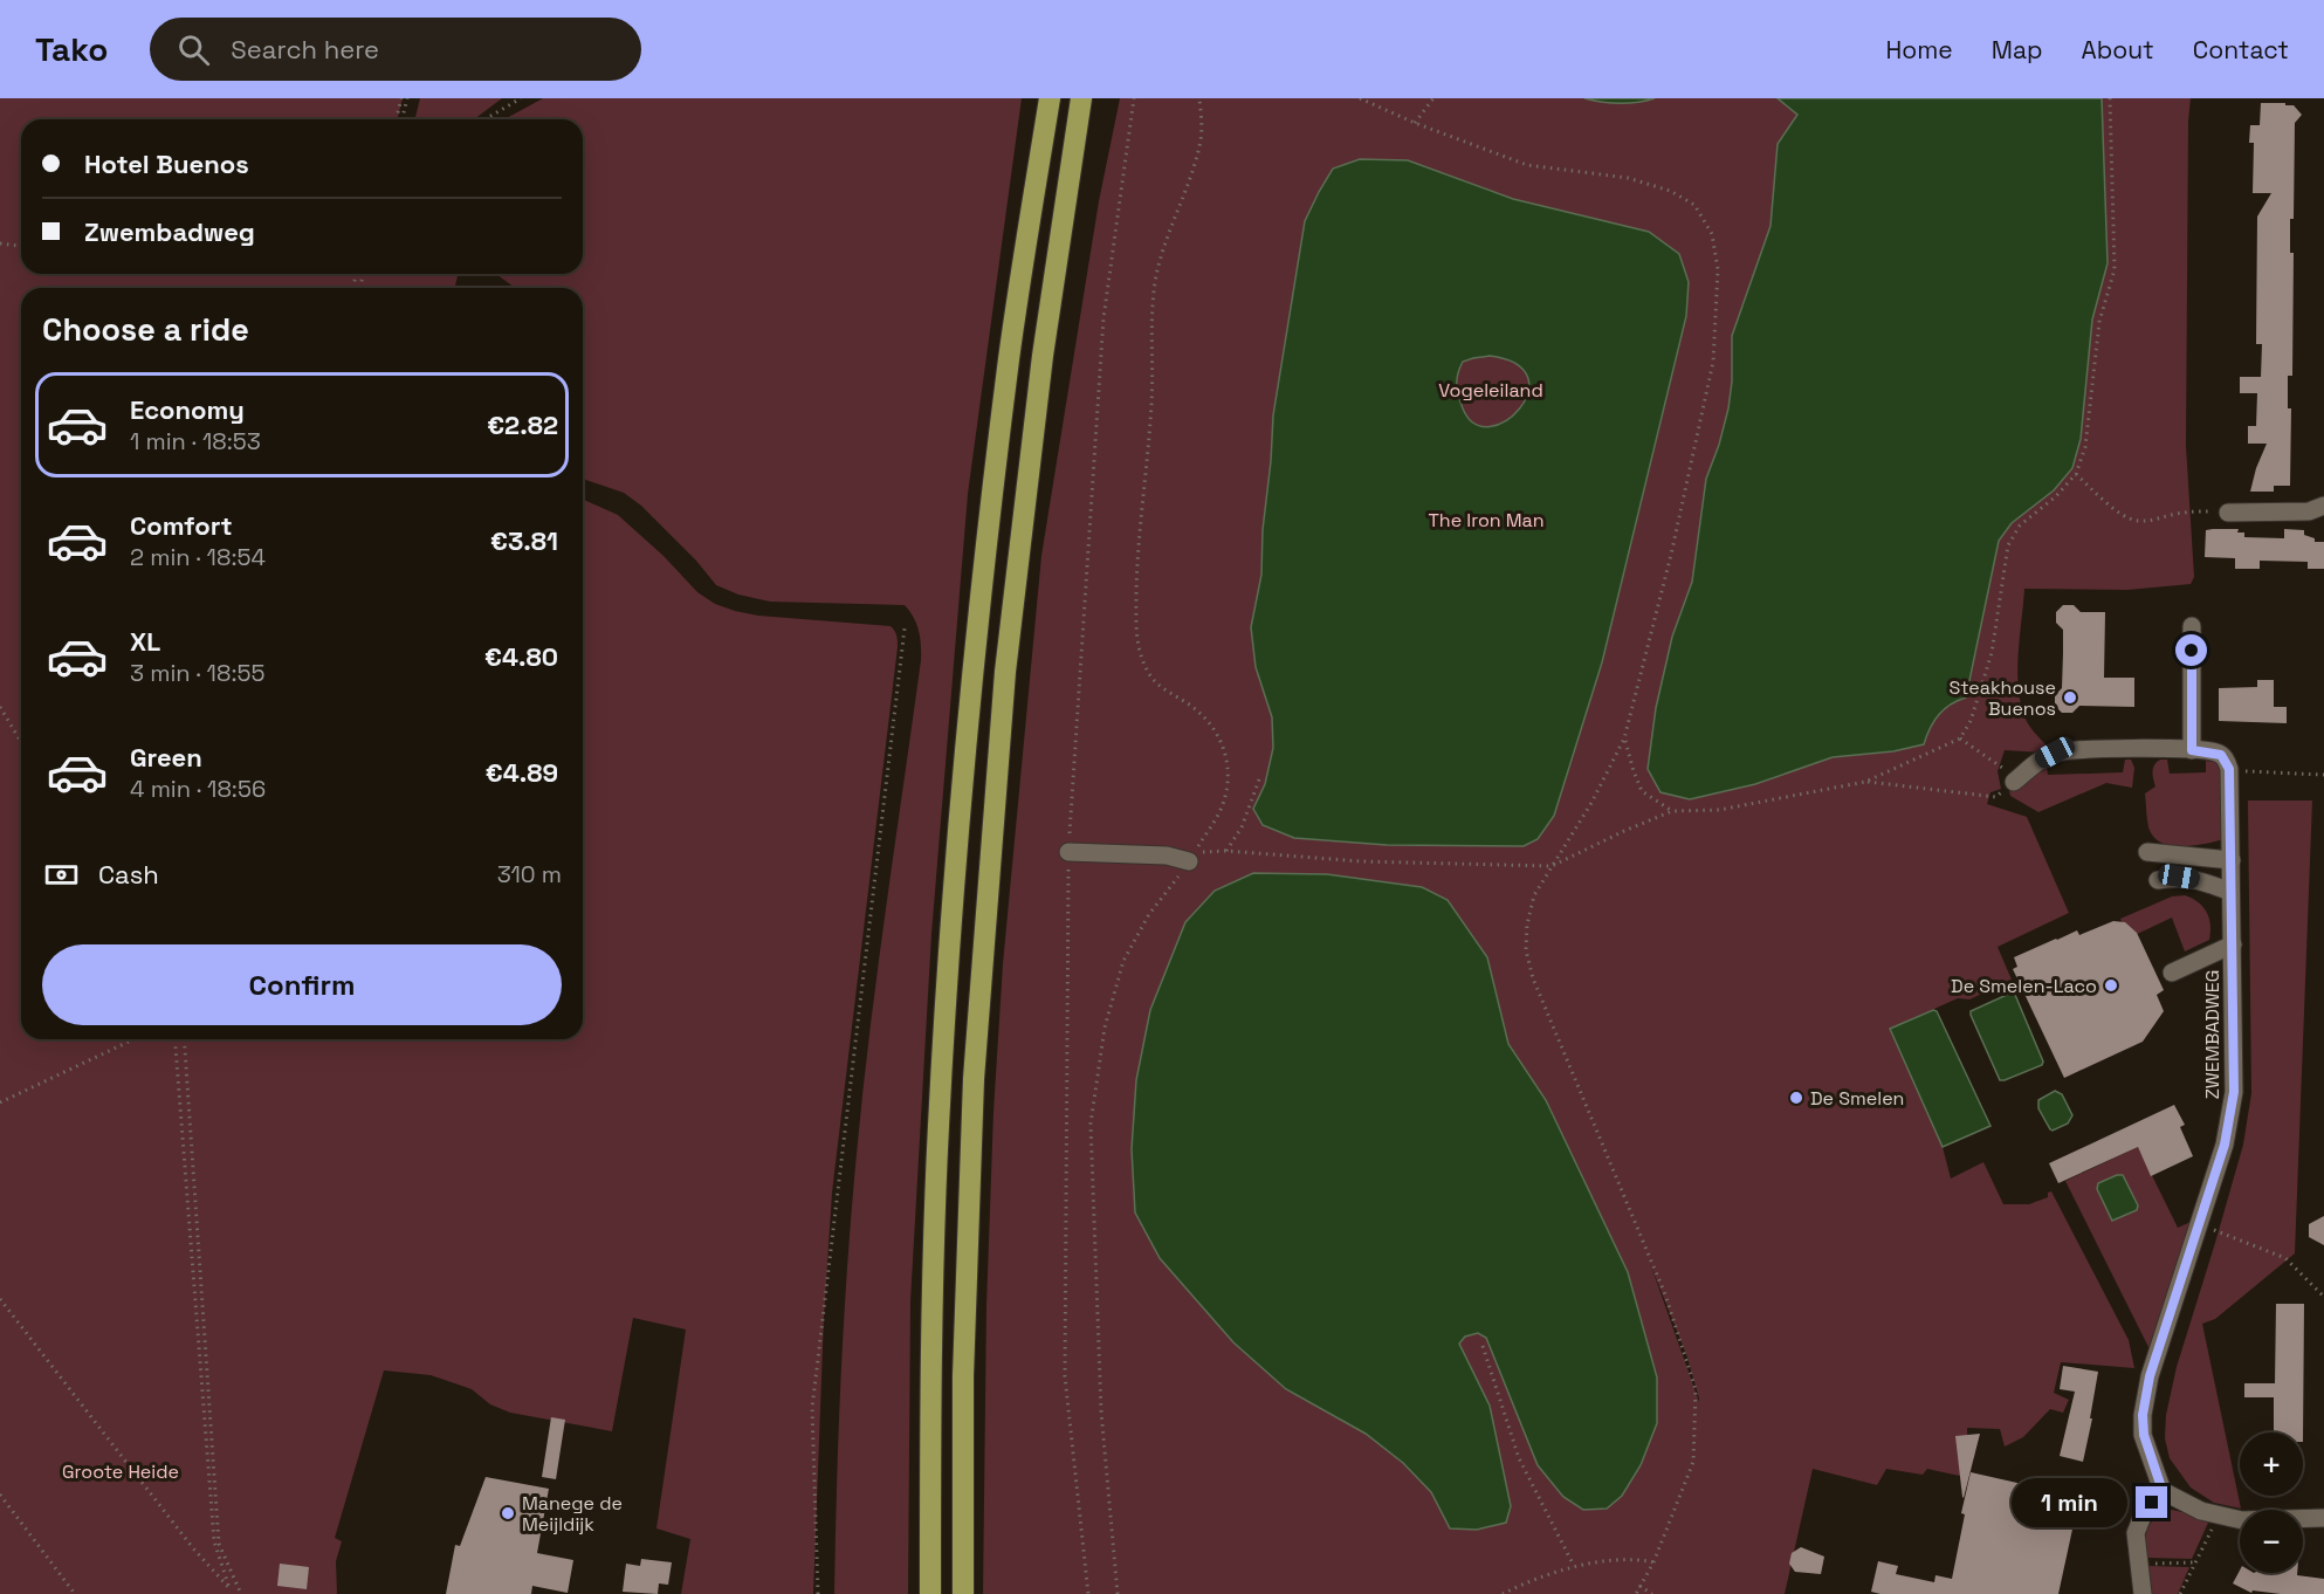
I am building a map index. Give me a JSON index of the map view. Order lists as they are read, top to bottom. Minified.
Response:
{"streets":{"street":["ZWEMBADWEG"]},"parks":["Vogeleiland","The Iron Man","Groote Heide"],"places":["Steakhouse Buenos","De Smelen-Laco","De Smelen","Manege de Meijldijk"],"page":{"header":"Tako","search":"Search here","nav":["Home","Map","About","Contact"],"banner":["Hotel Buenos","Zwembadweg"],"heading":"Choose a ride","list":[{"name":"Economy","note":"1 min · 18:53","value":"€2.82"},{"name":"Comfort","note":"2 min · 18:54","value":"€3.81"},{"name":"XL","note":"3 min · 18:55","value":"€4.80"},{"name":"Green","note":"4 min · 18:56","value":"€4.89"}],"pay":["Cash","310 m"],"buttons":"Confirm","map_buttons":["+","−"],"bubble":"1 min"}}
